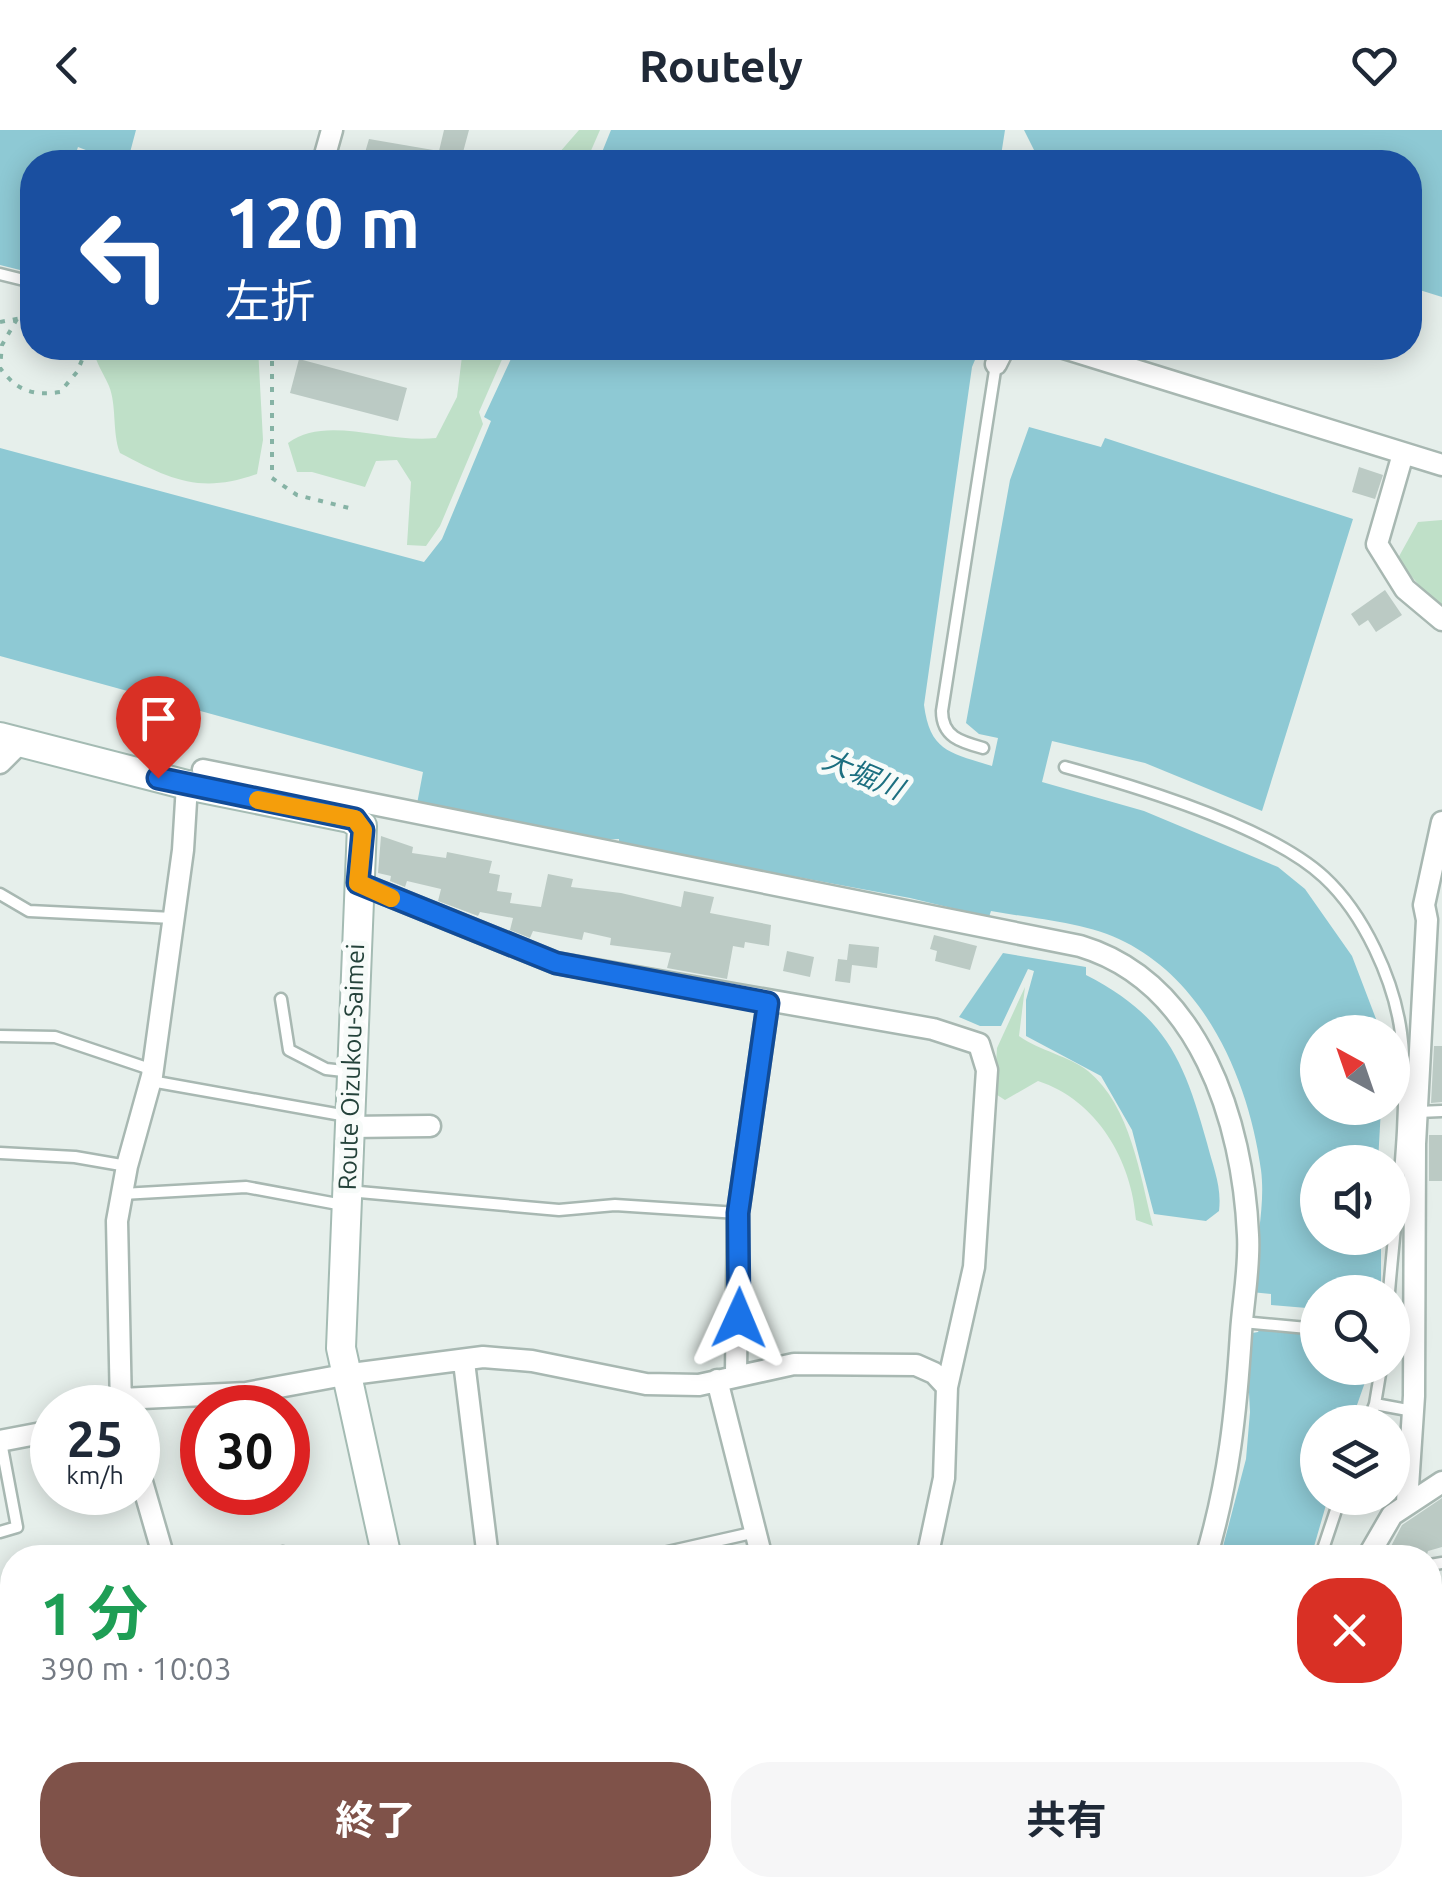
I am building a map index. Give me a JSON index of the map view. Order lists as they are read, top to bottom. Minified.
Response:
{"streets":{"main road":["Route Oizukou-Saimei"]},"water":["大堀川"],"north":"top left","page":{"header":"Routely","turn":["120 m","左折"],"speed":"25 km/h","limit":"30","heading":["1 分","390 m · 10:03"],"buttons":["終了","共有"]}}
